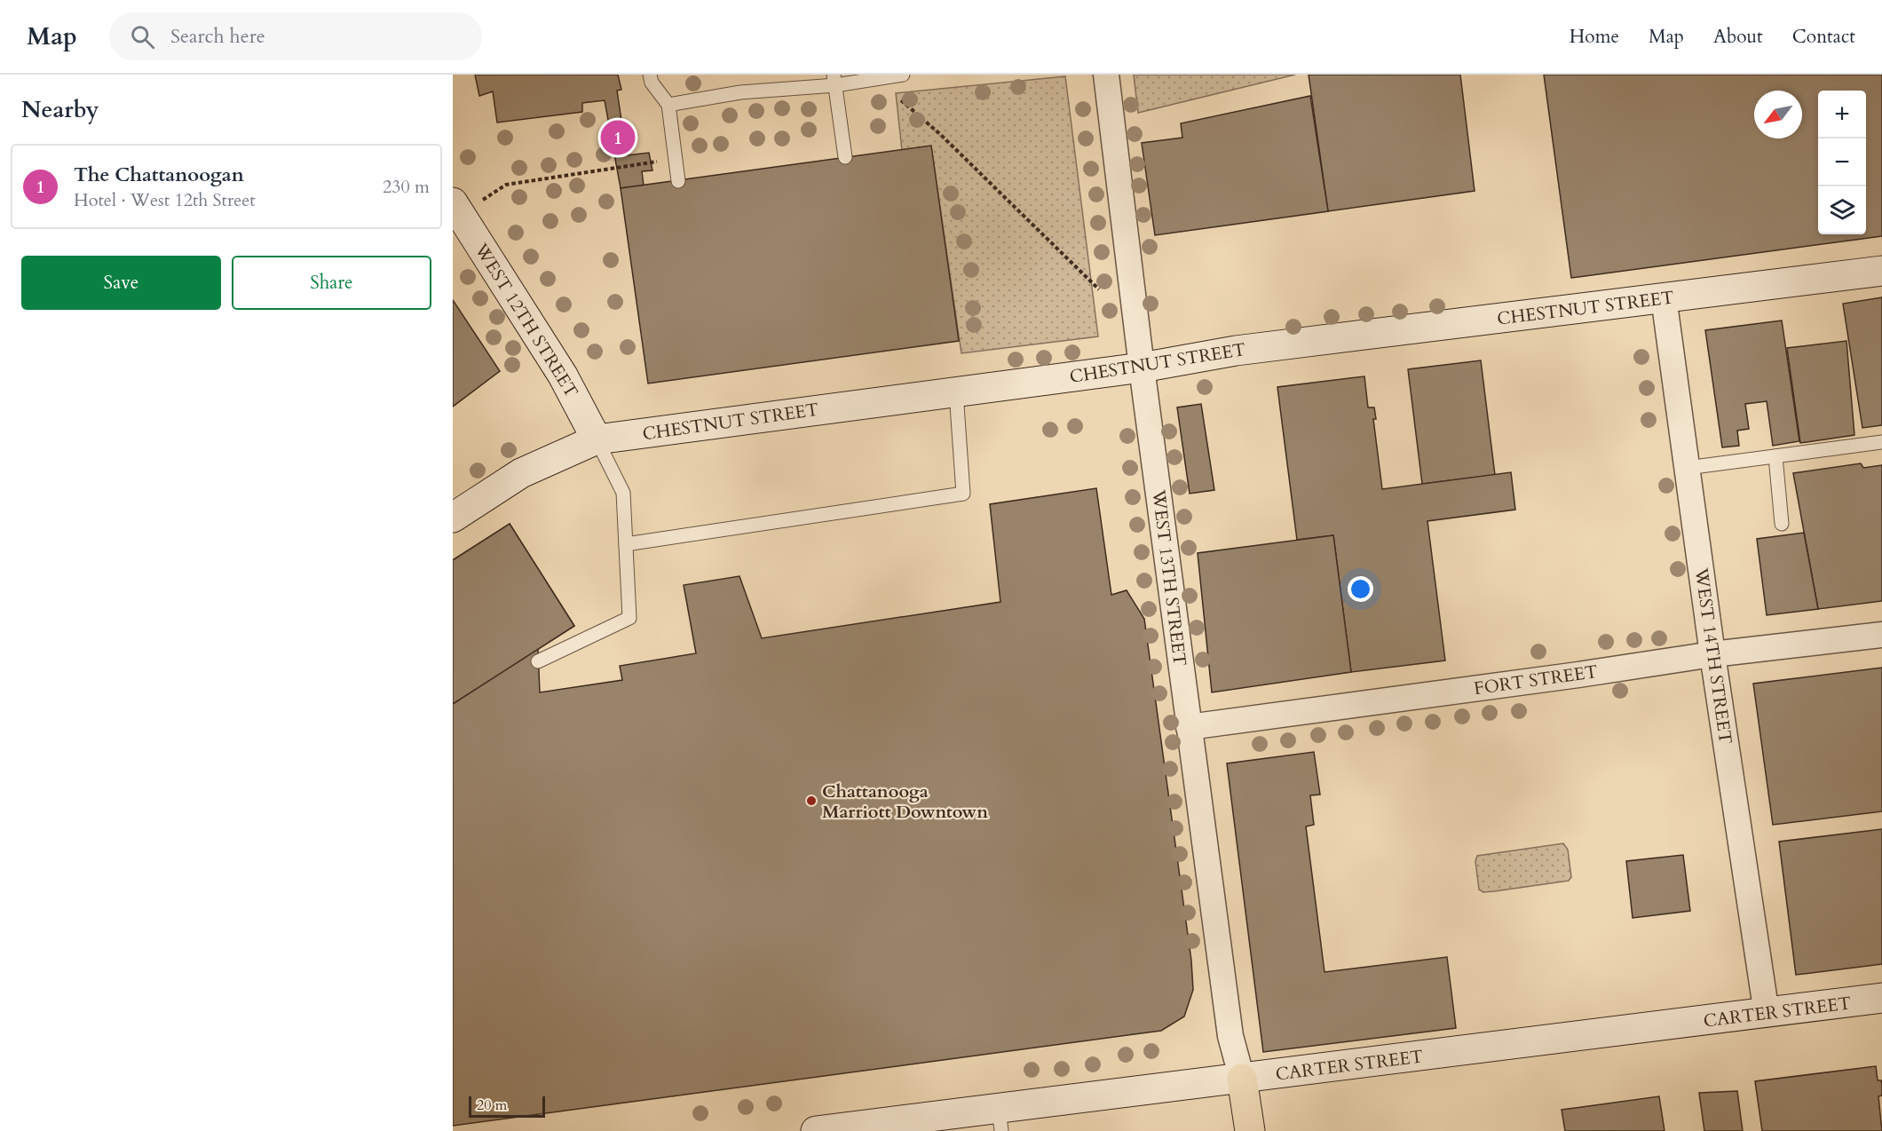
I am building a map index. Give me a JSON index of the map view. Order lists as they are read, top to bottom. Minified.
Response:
{"streets":{"street":["CHESTNUT STREET","WEST 12TH STREET","WEST 13TH STREET","WEST 14TH STREET","FORT STREET","CARTER STREET"]},"crossings":[["CHESTNUT STREET","WEST 12TH STREET"],["CHESTNUT STREET","WEST 13TH STREET"],["CHESTNUT STREET","WEST 14TH STREET"],["WEST 13TH STREET","FORT STREET"],["WEST 13TH STREET","CARTER STREET"],["WEST 14TH STREET","FORT STREET"],["WEST 14TH STREET","CARTER STREET"]],"places":["Chattanooga Marriott Downtown"],"scale_bar":"20 m","north":"bottom left","page":{"header":"Map","search":"Search here","nav":["Home","Map","About","Contact"],"heading":"Nearby","map_buttons":["+","−"],"pins":"1","list":[{"mark":"1","name":"The Chattanoogan","note":"Hotel · West 12th Street","value":"230 m"}],"buttons":["Save","Share"],"scale":"20 m"}}
